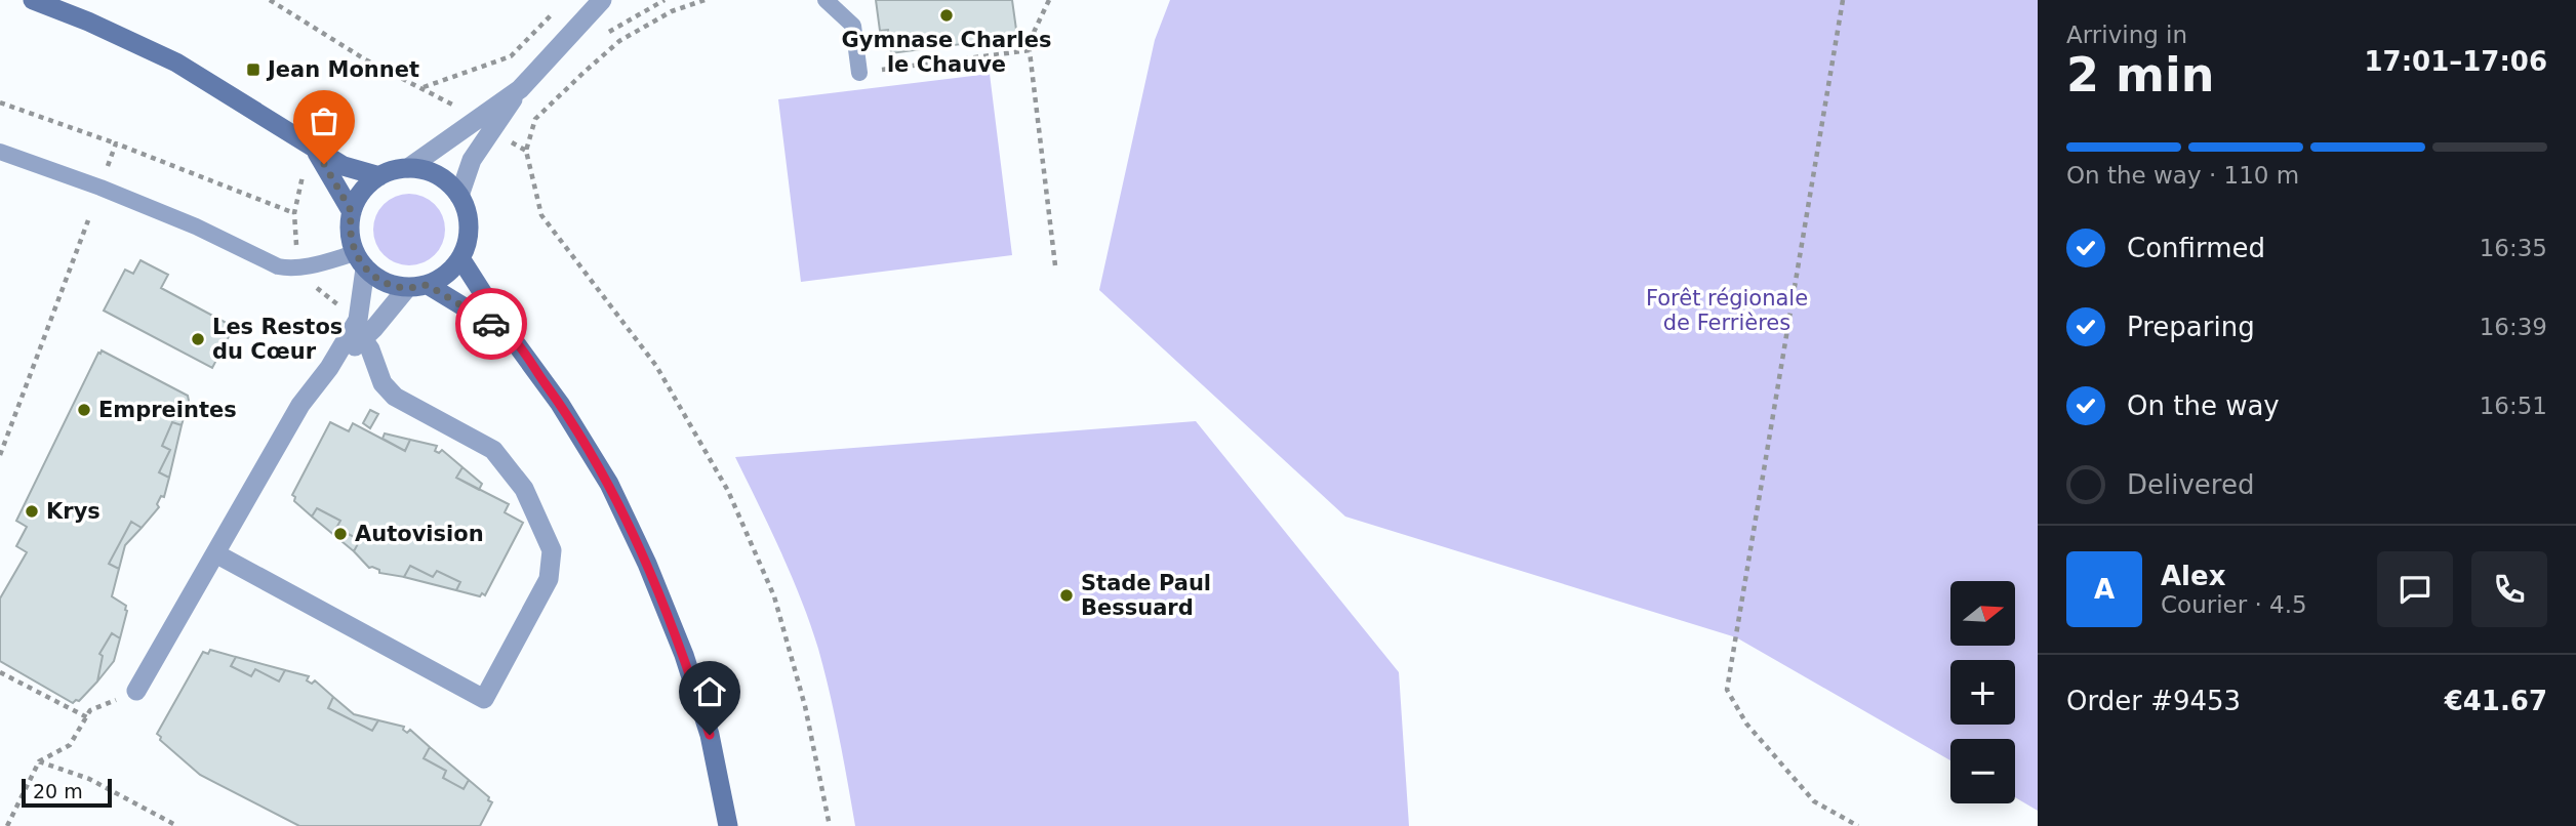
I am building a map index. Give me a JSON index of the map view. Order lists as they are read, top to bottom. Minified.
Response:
{"parks":["Forêt régionale de Ferrières"],"places":{"other":["Gymnase Charles le Chauve","Les Restos du Cœur","Empreintes","Krys","Autovision","Stade Paul Bessuard"],"transit":["Jean Monnet"]},"scale_bar":"20 m","north":"right","page":{"heading":["2 min","Arriving in","17:01–17:06"],"panel":["Alex","Courier · 4.5","Order #9453","€41.67"],"bar":"On the way · 110 m","list":[["Confirmed","16:35"],["Preparing","16:39"],["On the way","16:51"],"Delivered"],"round":"A","map_buttons":["+","−"],"scale":"20 m"}}
